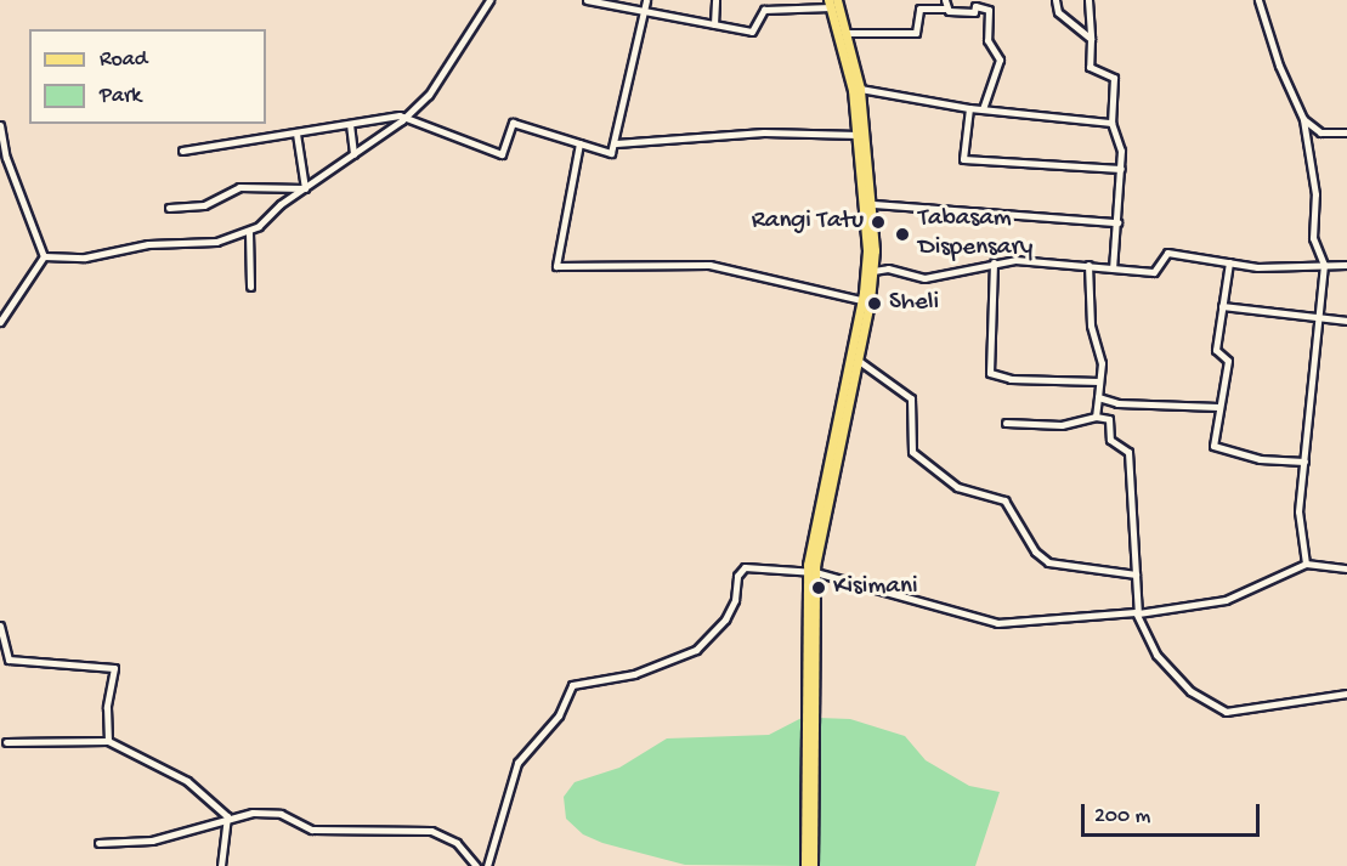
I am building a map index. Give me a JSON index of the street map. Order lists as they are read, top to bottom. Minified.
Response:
{"places":["Rangi Tatu","Tabasam Dispensary","Sheli","Kisimani"],"legend":["Road","Park"],"scale_bar":"200 m"}
